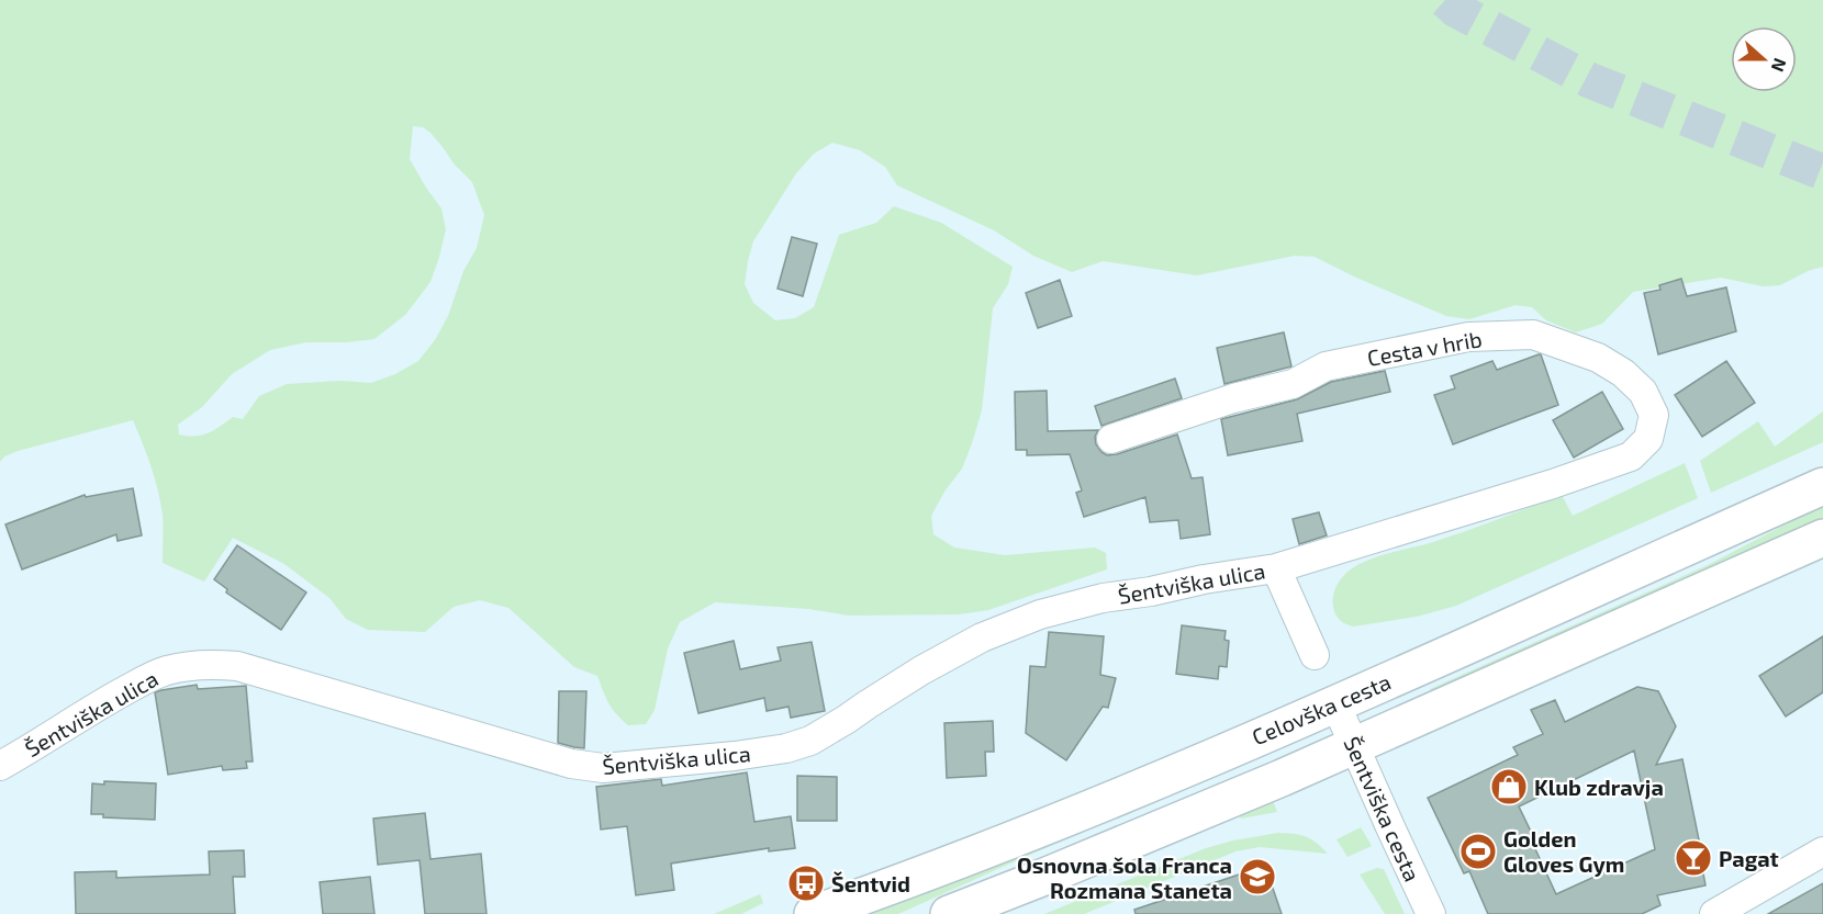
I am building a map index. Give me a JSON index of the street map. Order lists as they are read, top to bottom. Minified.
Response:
{"streets":{"main road":["Celovška cesta"],"street":["Cesta v hrib","Šentviška ulica","Šentviška cesta"]},"crossings":[["Cesta v hrib","Šentviška ulica"],["Celovška cesta","Šentviška cesta"]],"places":{"shop":["Klub zdravja"],"sports":["Golden Gloves Gym"],"bar":["Pagat"],"school or university":["Osnovna šola Franca Rozmana Staneta"],"bus stop":["Šentvid"]},"north":"right"}
